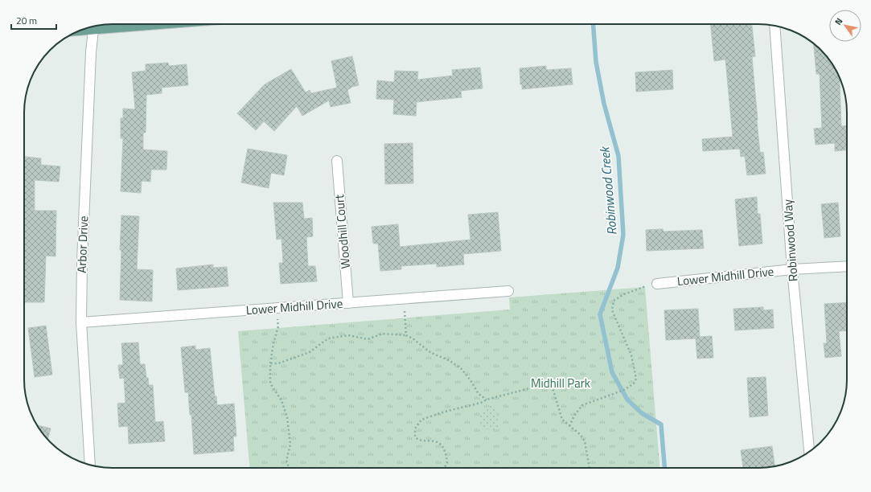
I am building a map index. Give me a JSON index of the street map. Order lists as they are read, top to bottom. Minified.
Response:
{"streets":{"street":["Woodhill Court","Robinwood Way","Arbor Drive","Lower Midhill Drive"]},"crossings":[["Woodhill Court","Lower Midhill Drive"],["Robinwood Way","Lower Midhill Drive"],["Arbor Drive","Lower Midhill Drive"]],"water":["Robinwood Creek"],"parks":["Midhill Park"],"scale_bar":"20 m","north":"top left"}
